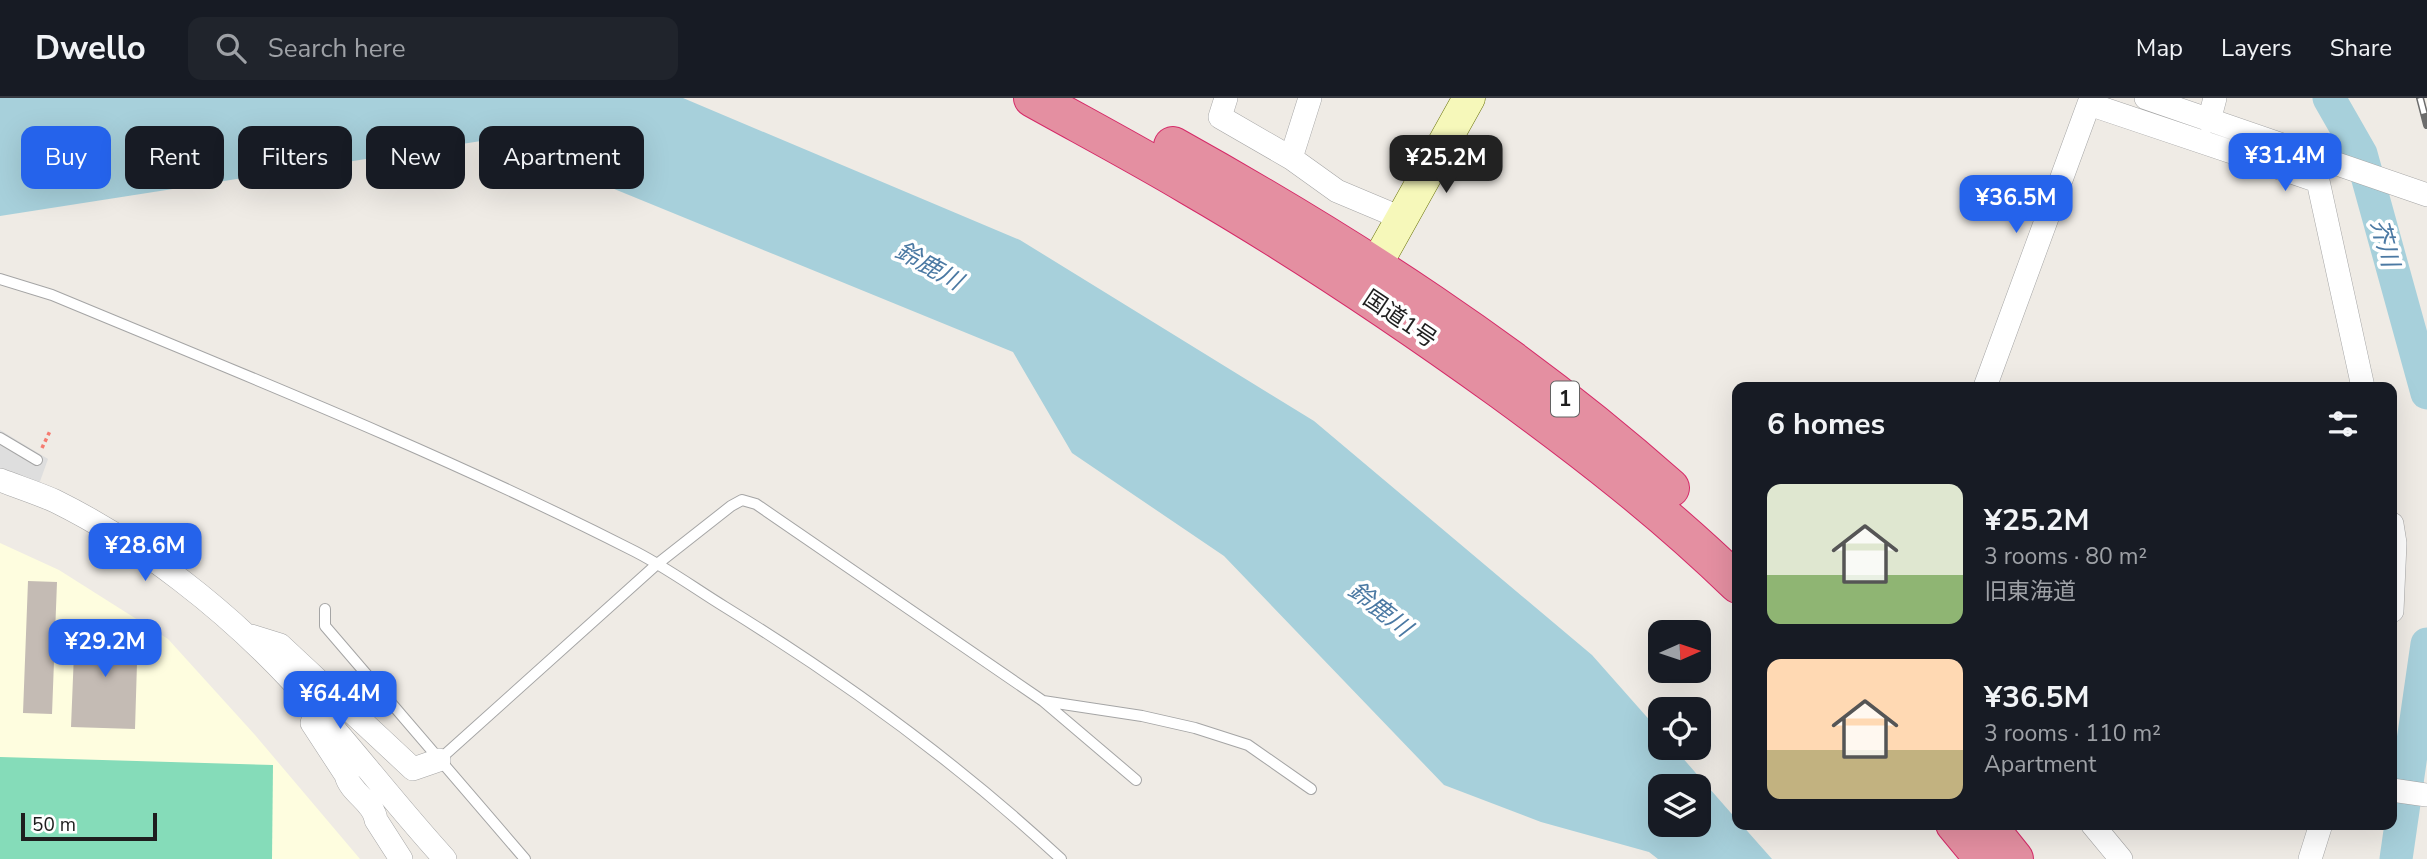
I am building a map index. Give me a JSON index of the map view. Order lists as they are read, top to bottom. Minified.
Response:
{"streets":{"highway":["国道1号","1"]},"water":["芥川","鈴鹿川"],"scale_bar":"50 m","north":"right","page":{"header":"Dwello","search":"Search here","nav":["Map","Layers","Share"],"chip":["Buy","Rent","Filters","New","Apartment"],"price":["¥31.4M","¥25.2M","¥36.5M","¥28.6M","¥29.2M","¥64.4M"],"heading":"6 homes","list":[{"name":"¥25.2M","note":"3 rooms · 80 m² · 旧東海道"},{"name":"¥36.5M","note":"3 rooms · 110 m² · Apartment"}],"scale":"50 m"}}
